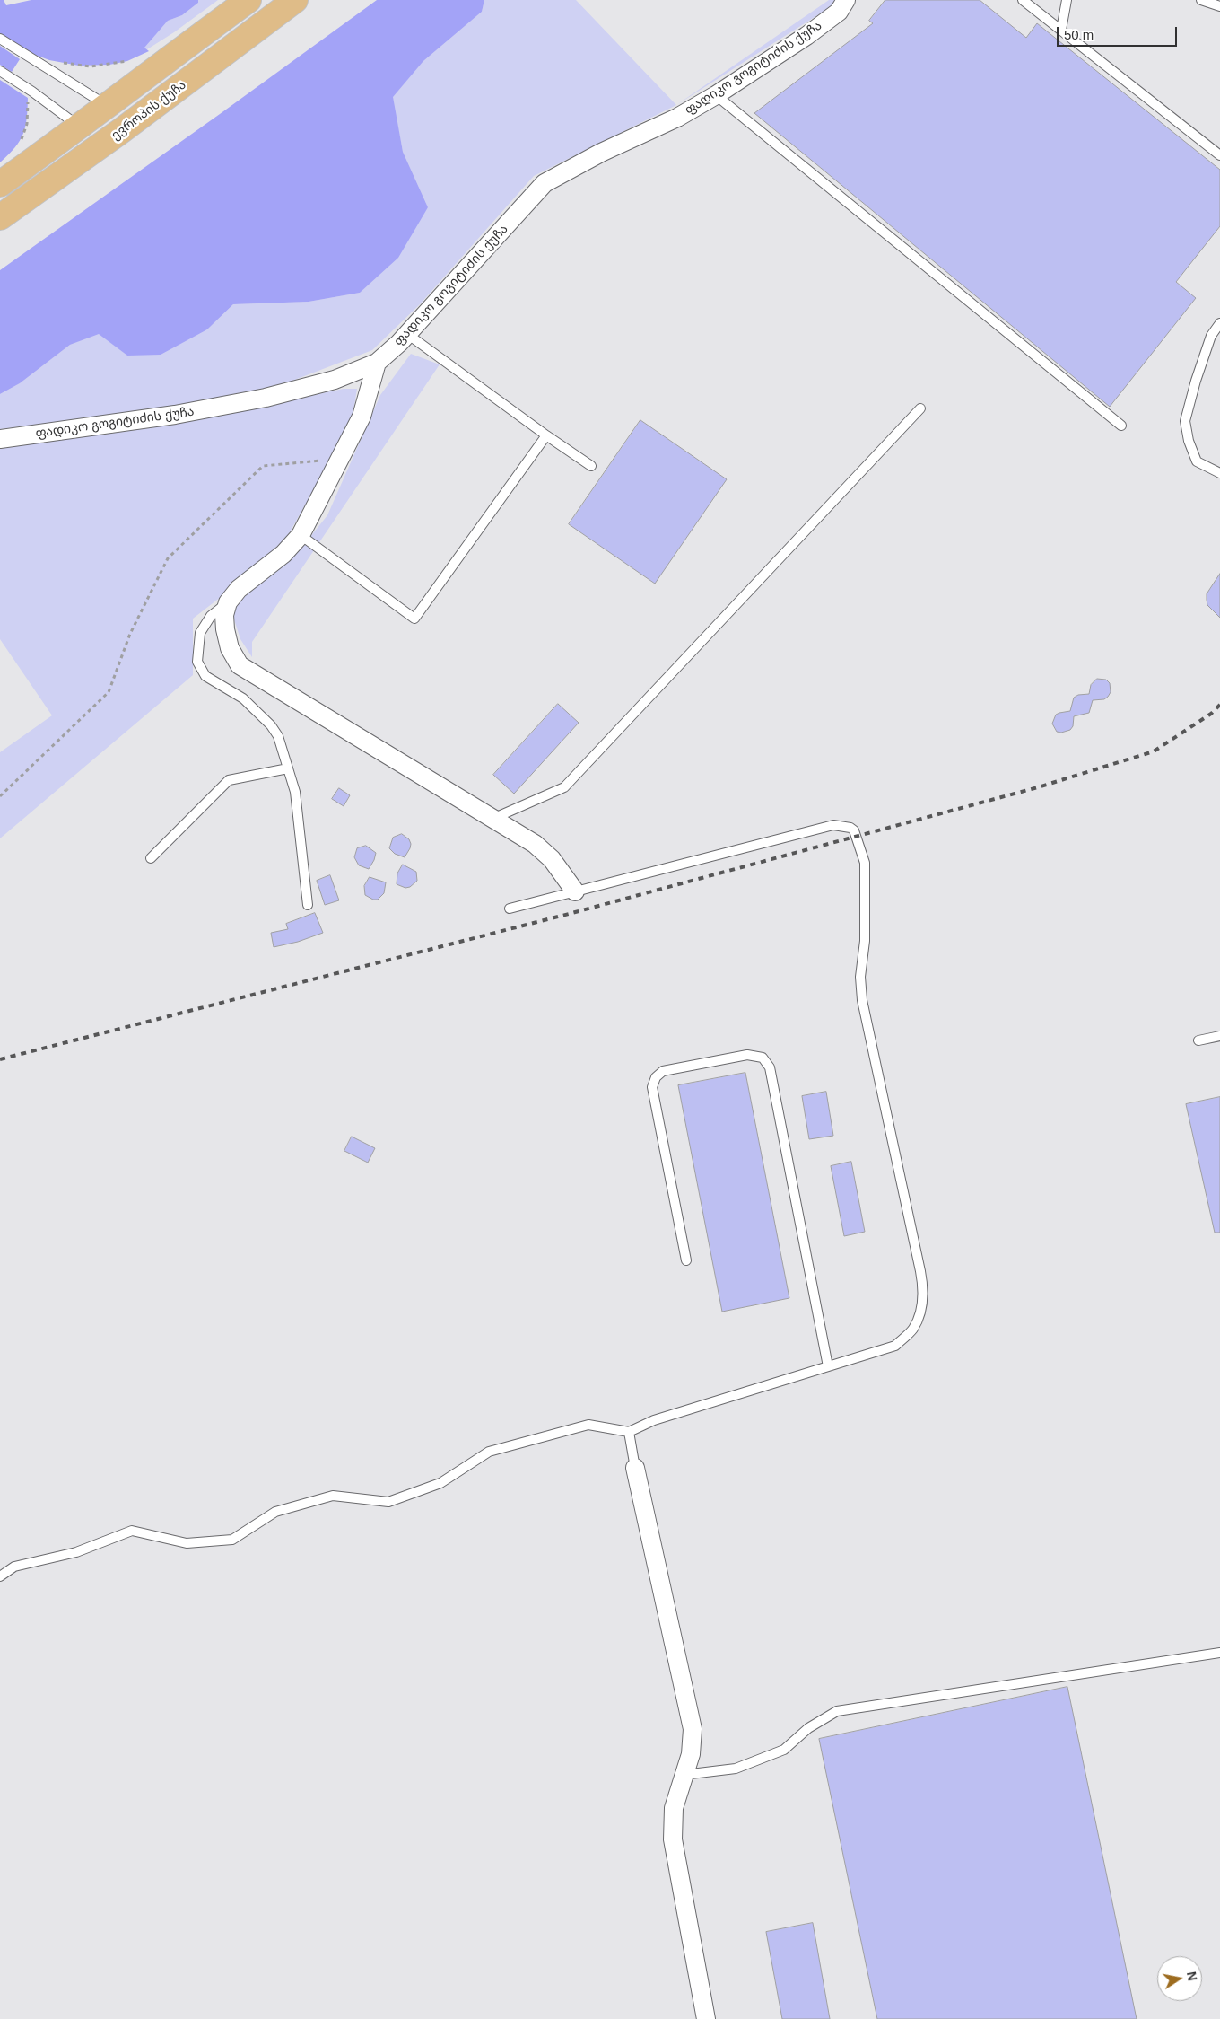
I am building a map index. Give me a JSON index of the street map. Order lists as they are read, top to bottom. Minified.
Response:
{"streets":{"main road":["ევროპის ქუჩა"],"street":["ფადიკო გოგიტიძის ქუჩა"]},"scale_bar":"50 m","north":"right"}
